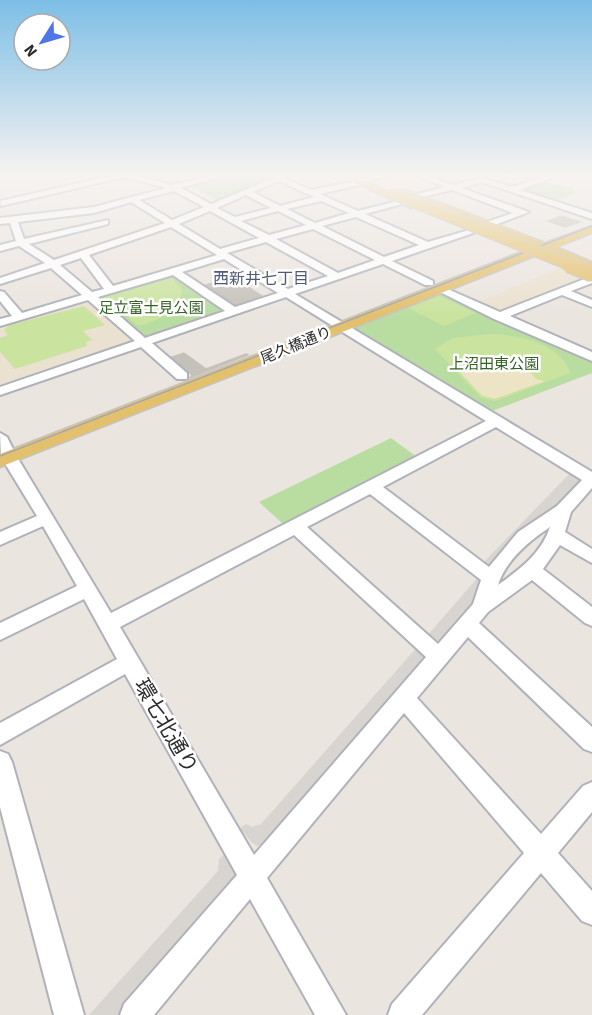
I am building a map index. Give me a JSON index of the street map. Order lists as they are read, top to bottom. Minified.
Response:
{"streets":{"main road":["尾久橋通り"],"street":["環七北通り"]},"crossings":[["尾久橋通り","環七北通り"]],"districts":["西新井七丁目"],"parks":["足立富士見公園","上沼田東公園"],"north":"bottom left"}
